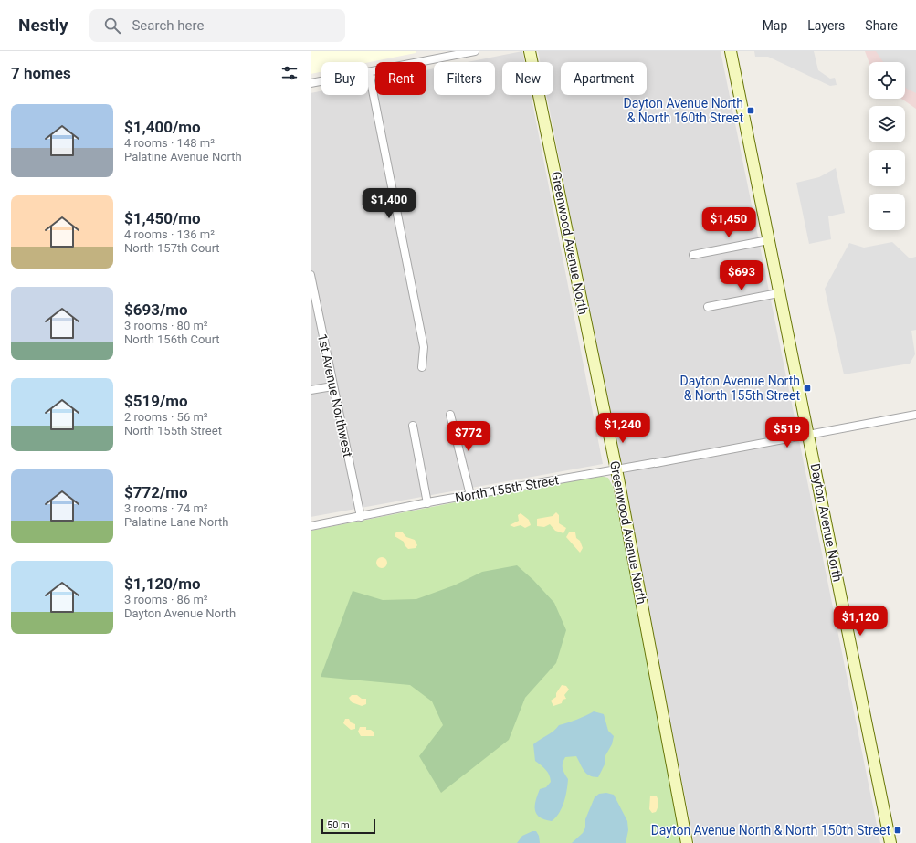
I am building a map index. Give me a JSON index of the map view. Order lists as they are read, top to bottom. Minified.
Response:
{"streets":{"street":["Greenwood Avenue North","1st Avenue Northwest","North 155th Street","Dayton Avenue North"]},"crossings":[["Greenwood Avenue North","North 155th Street"],["1st Avenue Northwest","North 155th Street"],["North 155th Street","Dayton Avenue North"]],"places":{"transit":["Dayton Avenue North & North 160th Street","Dayton Avenue North & North 155th Street","Dayton Avenue North & North 150th Street"]},"scale_bar":"50 m","page":{"header":"Nestly","search":"Search here","nav":["Map","Layers","Share"],"heading":"7 homes","map_buttons":["+","−"],"chip":["Buy","Rent","Filters","New","Apartment"],"list":[{"name":"$1,400/mo","note":"4 rooms · 148 m² · Palatine Avenue North"},{"name":"$1,450/mo","note":"4 rooms · 136 m² · North 157th Court"},{"name":"$693/mo","note":"3 rooms · 80 m² · North 156th Court"},{"name":"$519/mo","note":"2 rooms · 56 m² · North 155th Street"},{"name":"$772/mo","note":"3 rooms · 74 m² · Palatine Lane North"},{"name":"$1,120/mo","note":"3 rooms · 86 m² · Dayton Avenue North"}],"price":["$1,400","$1,450","$693","$1,240","$519","$772","$1,120"],"scale":"50 m"}}
